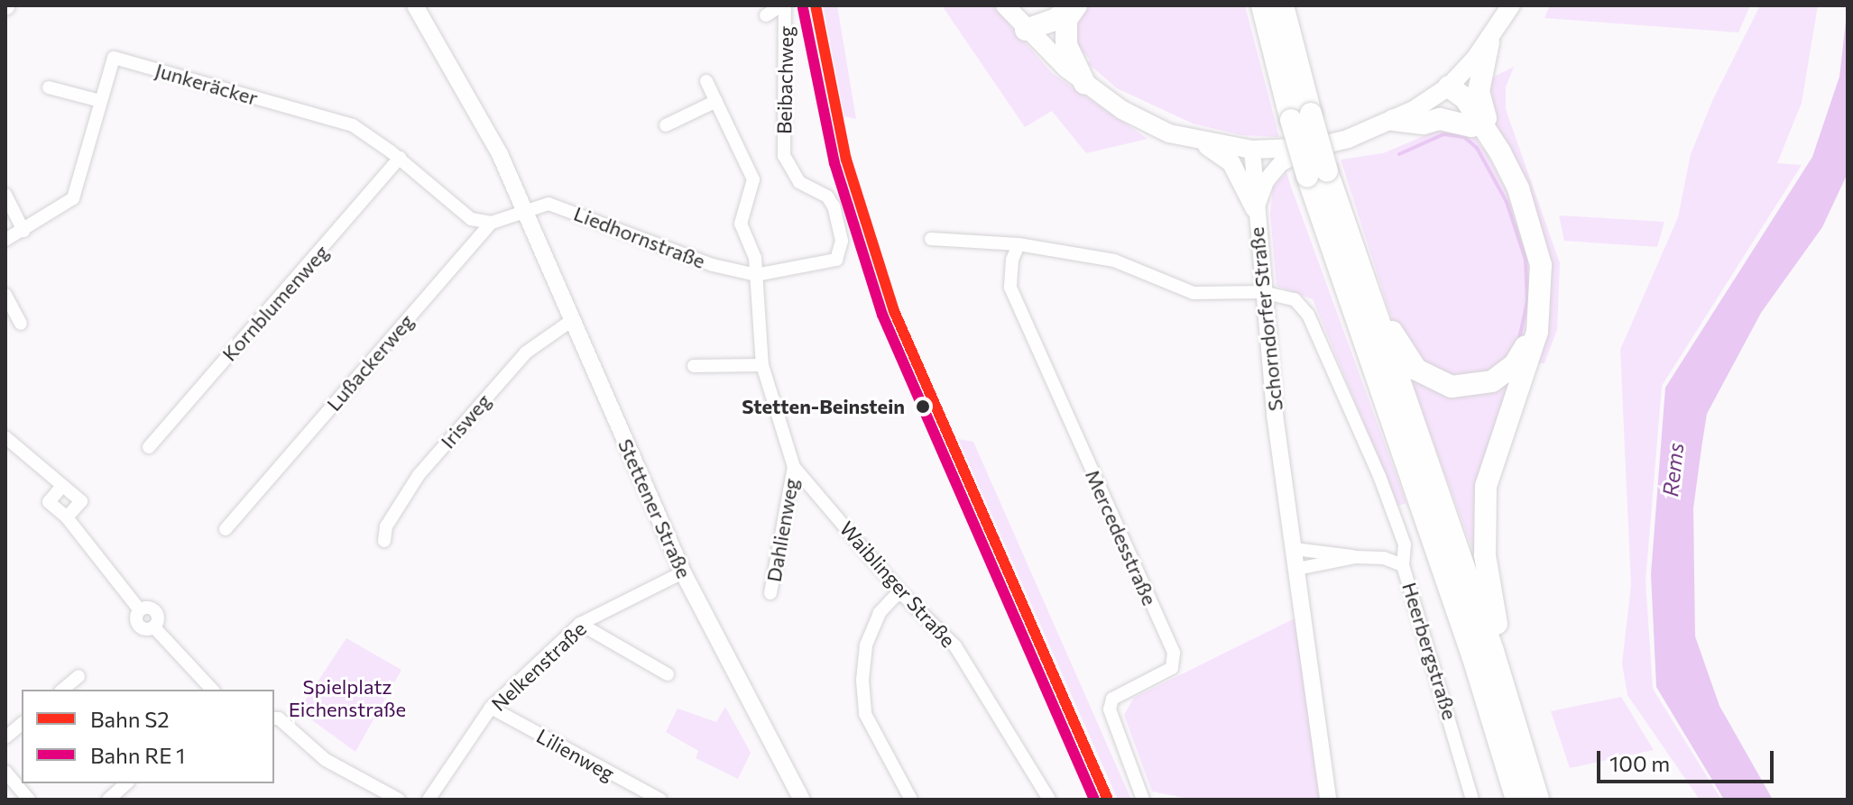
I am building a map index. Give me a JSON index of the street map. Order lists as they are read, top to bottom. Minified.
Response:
{"streets":{"street":["Beibachweg","Junkeräcker","Liedhornstraße","Kornblumenweg","Schorndorfer Straße","Lußackerweg","Irisweg","Stettener Straße","Dahlienweg","Mercedesstraße","Waiblinger Straße","Heerbergstraße","Nelkenstraße","Lilienweg"]},"crossings":[["Beibachweg","Liedhornstraße"],["Junkeräcker","Kornblumenweg"],["Junkeräcker","Lußackerweg"],["Liedhornstraße","Lußackerweg"],["Liedhornstraße","Stettener Straße"],["Liedhornstraße","Waiblinger Straße"],["Schorndorfer Straße","Heerbergstraße"],["Lußackerweg","Stettener Straße"],["Irisweg","Stettener Straße"],["Stettener Straße","Nelkenstraße"],["Dahlienweg","Waiblinger Straße"],["Nelkenstraße","Lilienweg"]],"water":["Rems"],"parks":["Spielplatz Eichenstraße"],"places":["Stetten-Beinstein"],"lines":["rail line S2"],"legend":["Bahn S2","Bahn RE 1"],"scale_bar":"100 m"}
